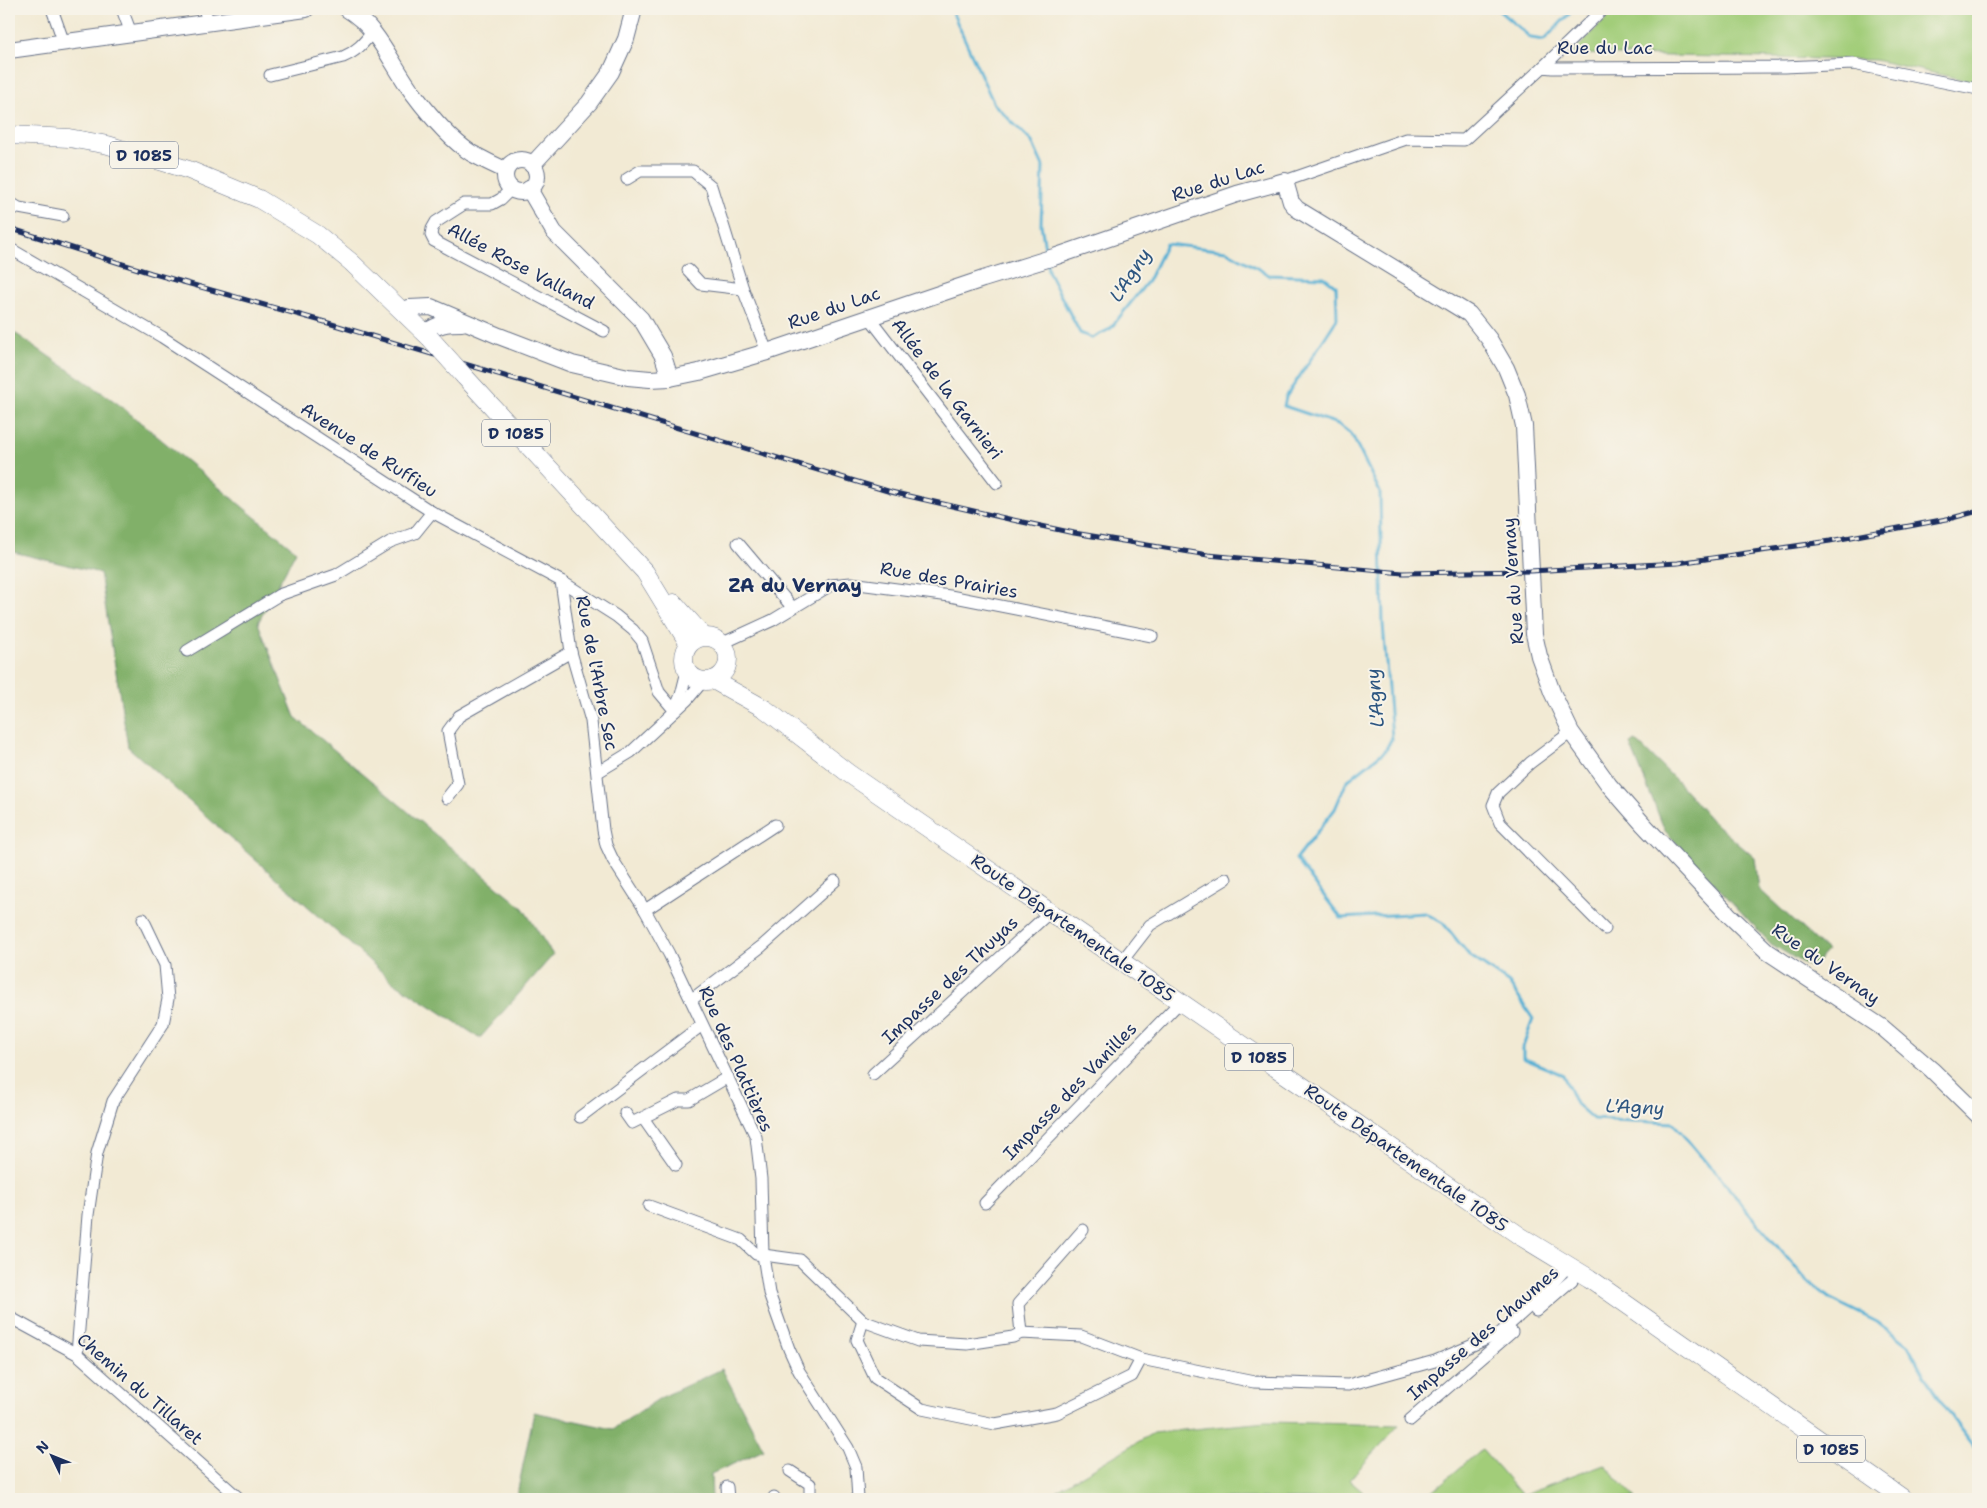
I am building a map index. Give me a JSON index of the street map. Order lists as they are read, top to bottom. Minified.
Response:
{"streets":{"main road":["D 1085","Route Départementale 1085"],"street":["Rue du Lac","Allée Rose Valland","Allée de la Garnieri","Avenue de Ruffieu","Rue des Prairies","Rue du Vernay","Rue de l'Arbre Sec","Impasse des Thuyas","Rue des Plattières","Impasse des Vanilles","Impasse des Chaumes","Chemin du Tillaret"]},"crossings":[["Rue du Lac","D 1085"],["Rue du Lac","Allée de la Garnieri"],["Rue du Lac","Rue du Vernay"],["D 1085","Rue des Prairies"],["D 1085","Route Départementale 1085"],["Avenue de Ruffieu","Rue de l'Arbre Sec"],["Rue de l'Arbre Sec","Rue des Plattières"],["Route Départementale 1085","Impasse des Thuyas"],["Route Départementale 1085","Impasse des Vanilles"],["Route Départementale 1085","Impasse des Chaumes"]],"districts":["ZA du Vernay"],"water":["L'Agny"],"north":"top left"}
